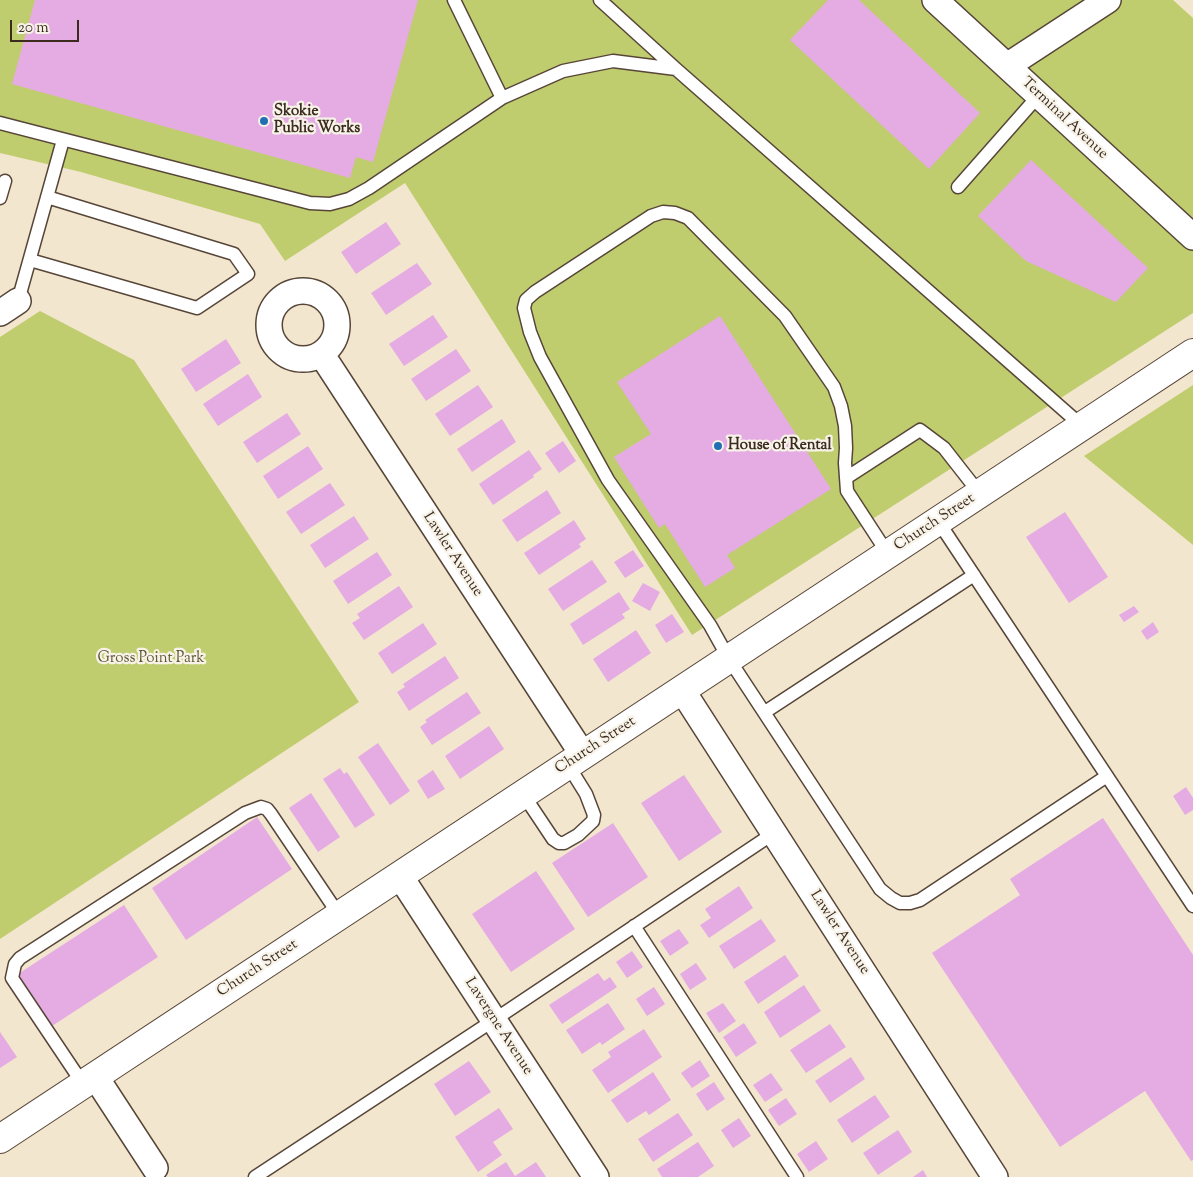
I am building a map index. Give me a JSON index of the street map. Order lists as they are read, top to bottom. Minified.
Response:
{"streets":{"street":["Terminal Avenue","Church Street","Lawler Avenue","Lavergne Avenue"]},"crossings":[["Church Street","Lawler Avenue"],["Church Street","Lavergne Avenue"]],"parks":["Gross Point Park"],"places":["Skokie Public Works","House of Rental"],"scale_bar":"20 m"}
